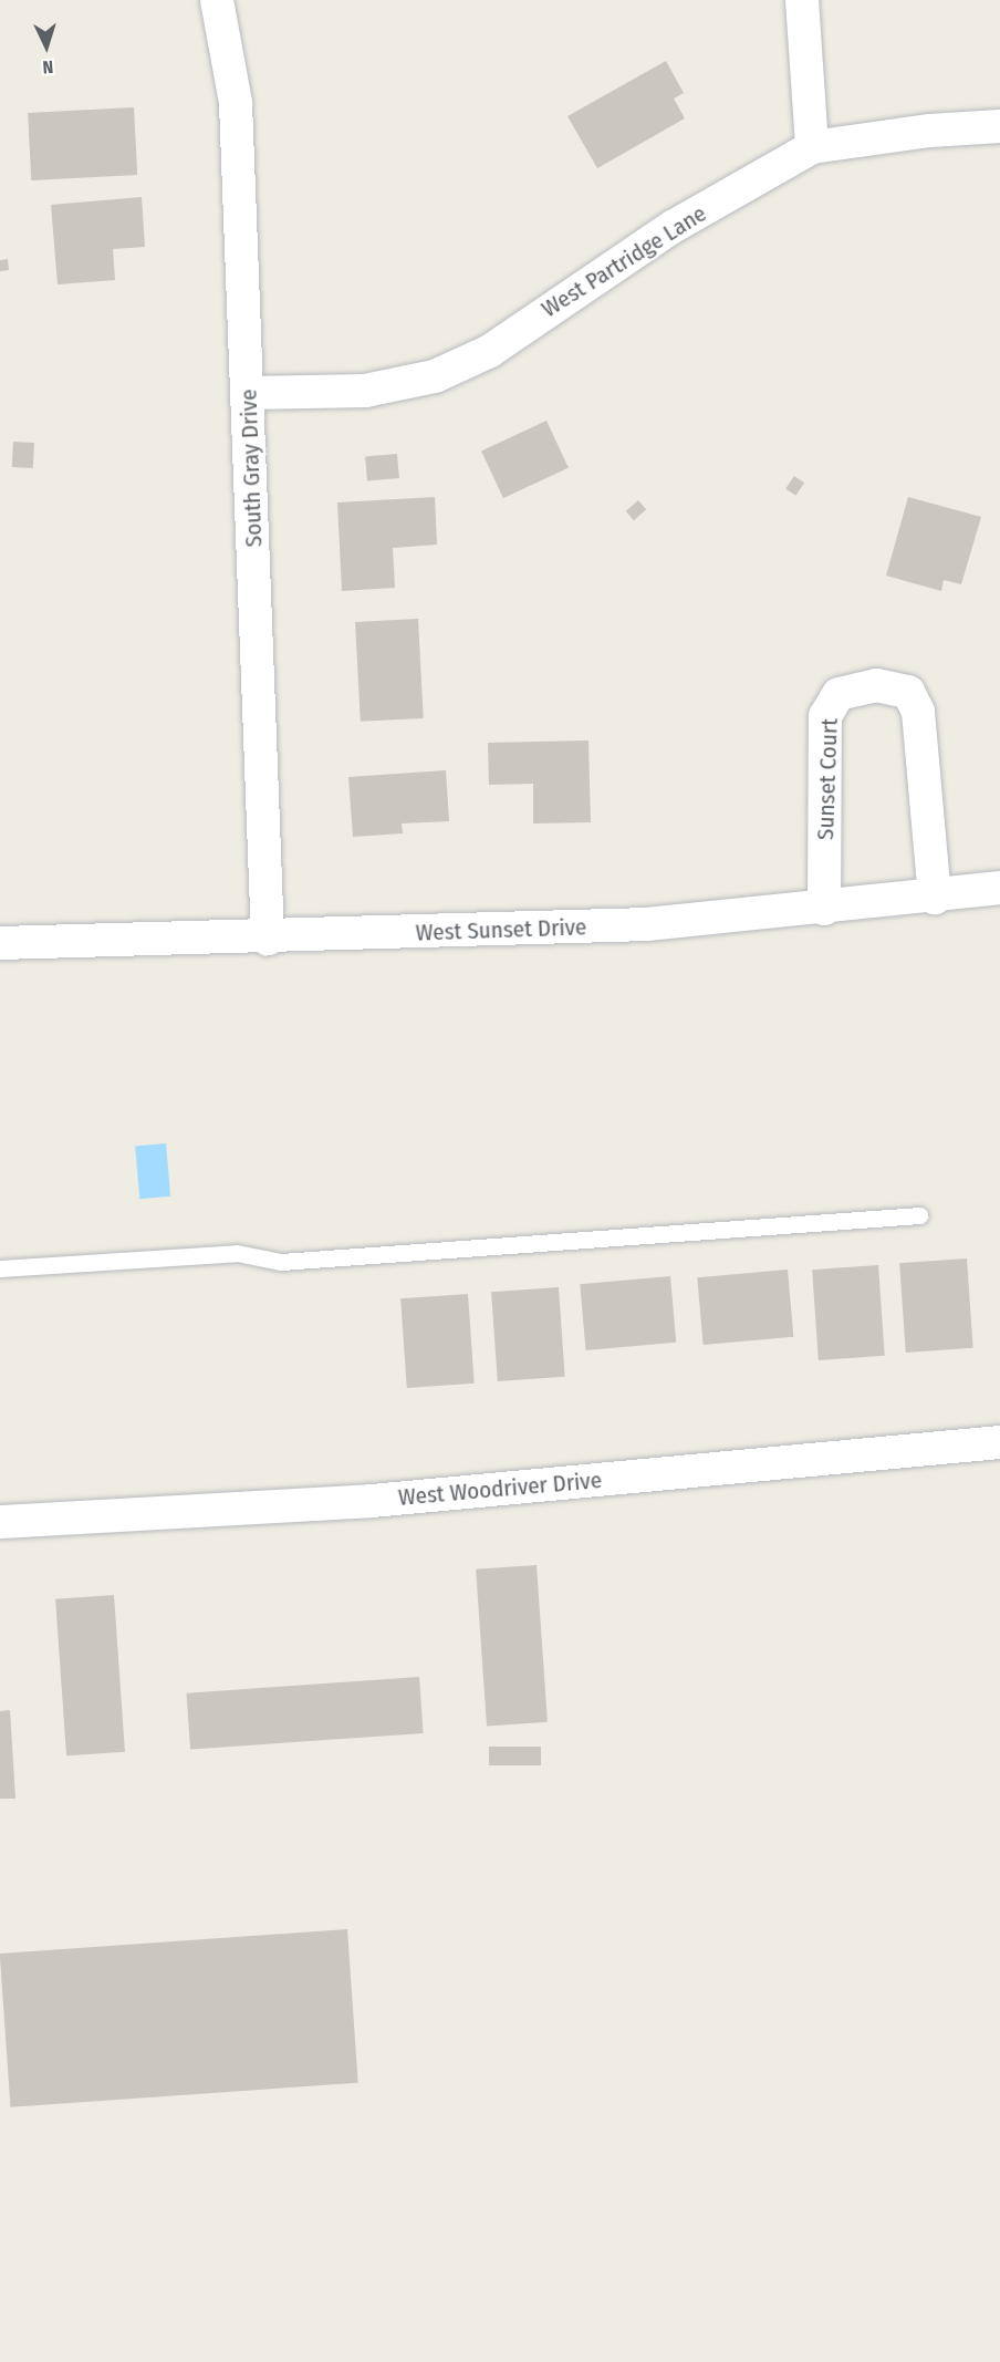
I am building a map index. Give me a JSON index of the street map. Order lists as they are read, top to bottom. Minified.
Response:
{"streets":{"street":["West Partridge Lane","South Gray Drive","Sunset Court","West Sunset Drive","West Woodriver Drive"]},"crossings":[["West Partridge Lane","South Gray Drive"],["South Gray Drive","West Sunset Drive"],["Sunset Court","West Sunset Drive"]],"north":"bottom"}
